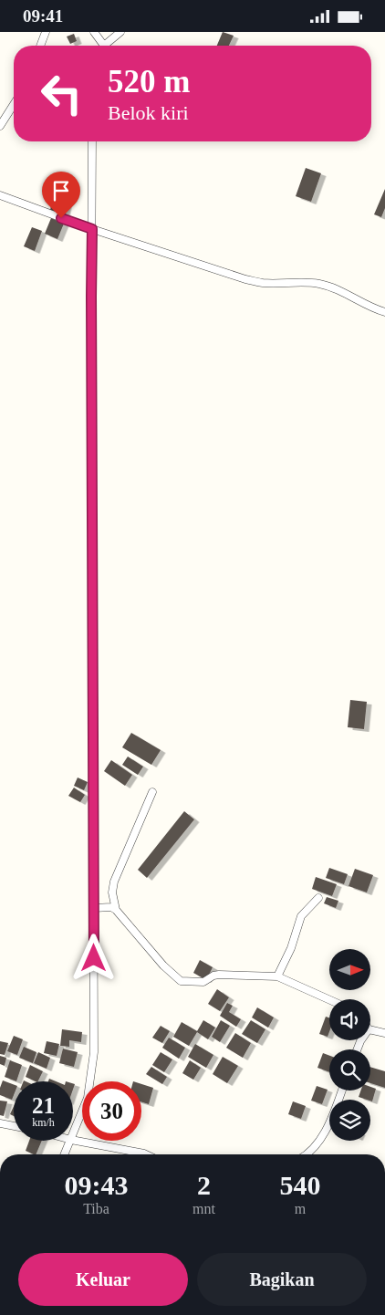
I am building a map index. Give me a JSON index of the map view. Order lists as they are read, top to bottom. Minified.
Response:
{"north":"right","page":{"status":"09:41","turn":["520 m","Belok kiri"],"speed":"21 km/h","limit":"30","eta":["09:43","Tiba","2","mnt","540","m"],"buttons":["Keluar","Bagikan"]}}
